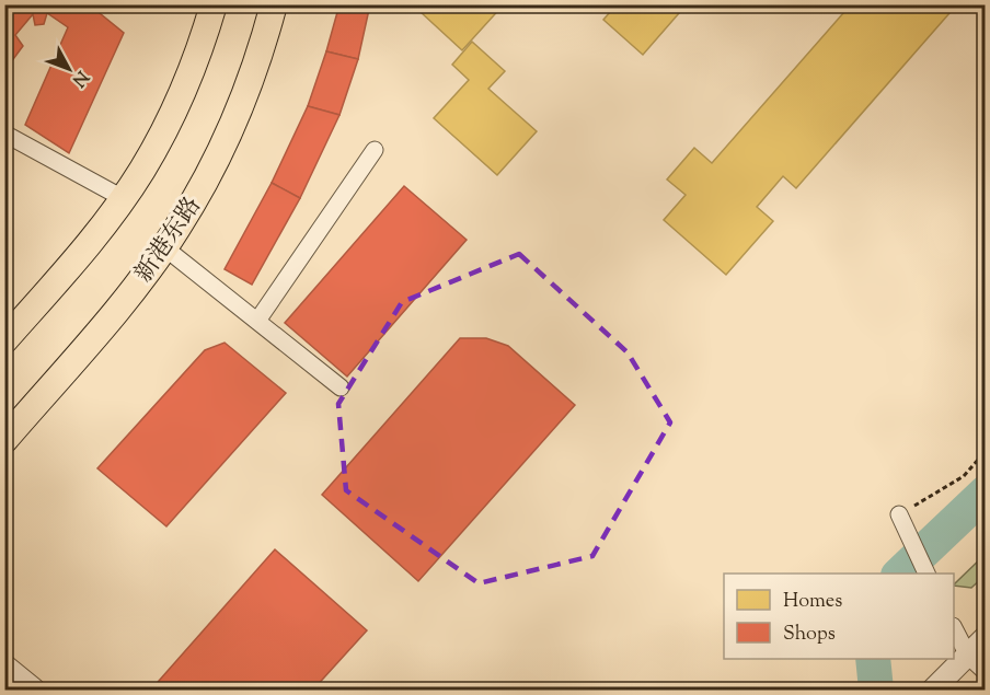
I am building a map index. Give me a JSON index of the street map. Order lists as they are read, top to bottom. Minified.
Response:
{"streets":{"main road":["新港东路"]},"legend":["Homes","Shops"],"north":"bottom right"}
